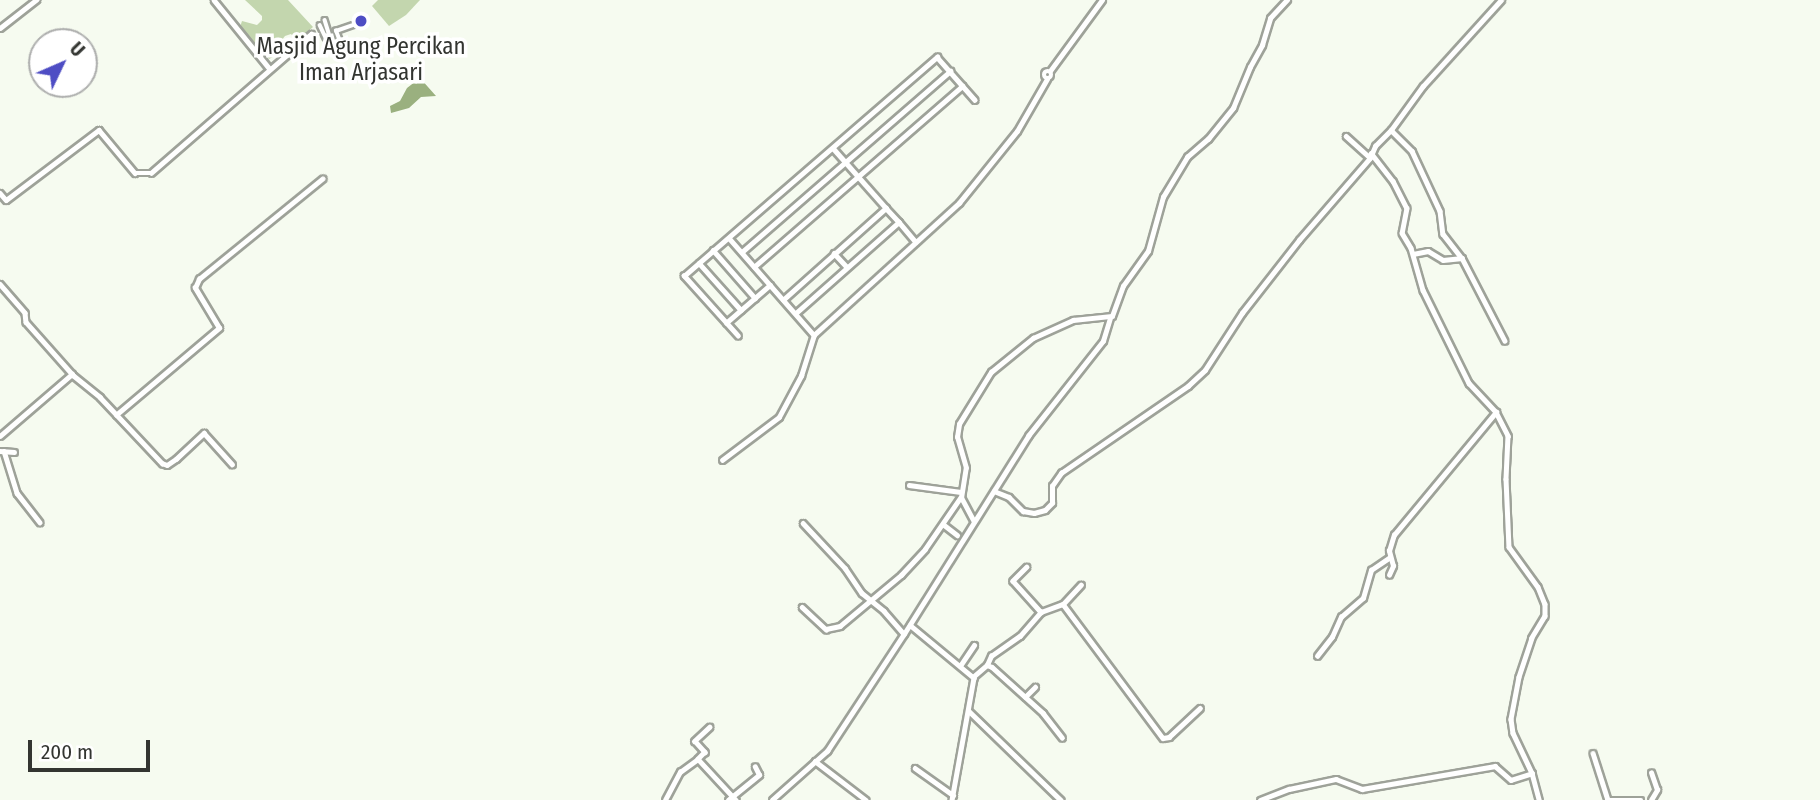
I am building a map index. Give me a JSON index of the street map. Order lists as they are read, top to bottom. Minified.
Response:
{"places":["Masjid Agung Percikan Iman Arjasari"],"scale_bar":"200 m","north":"top right"}
